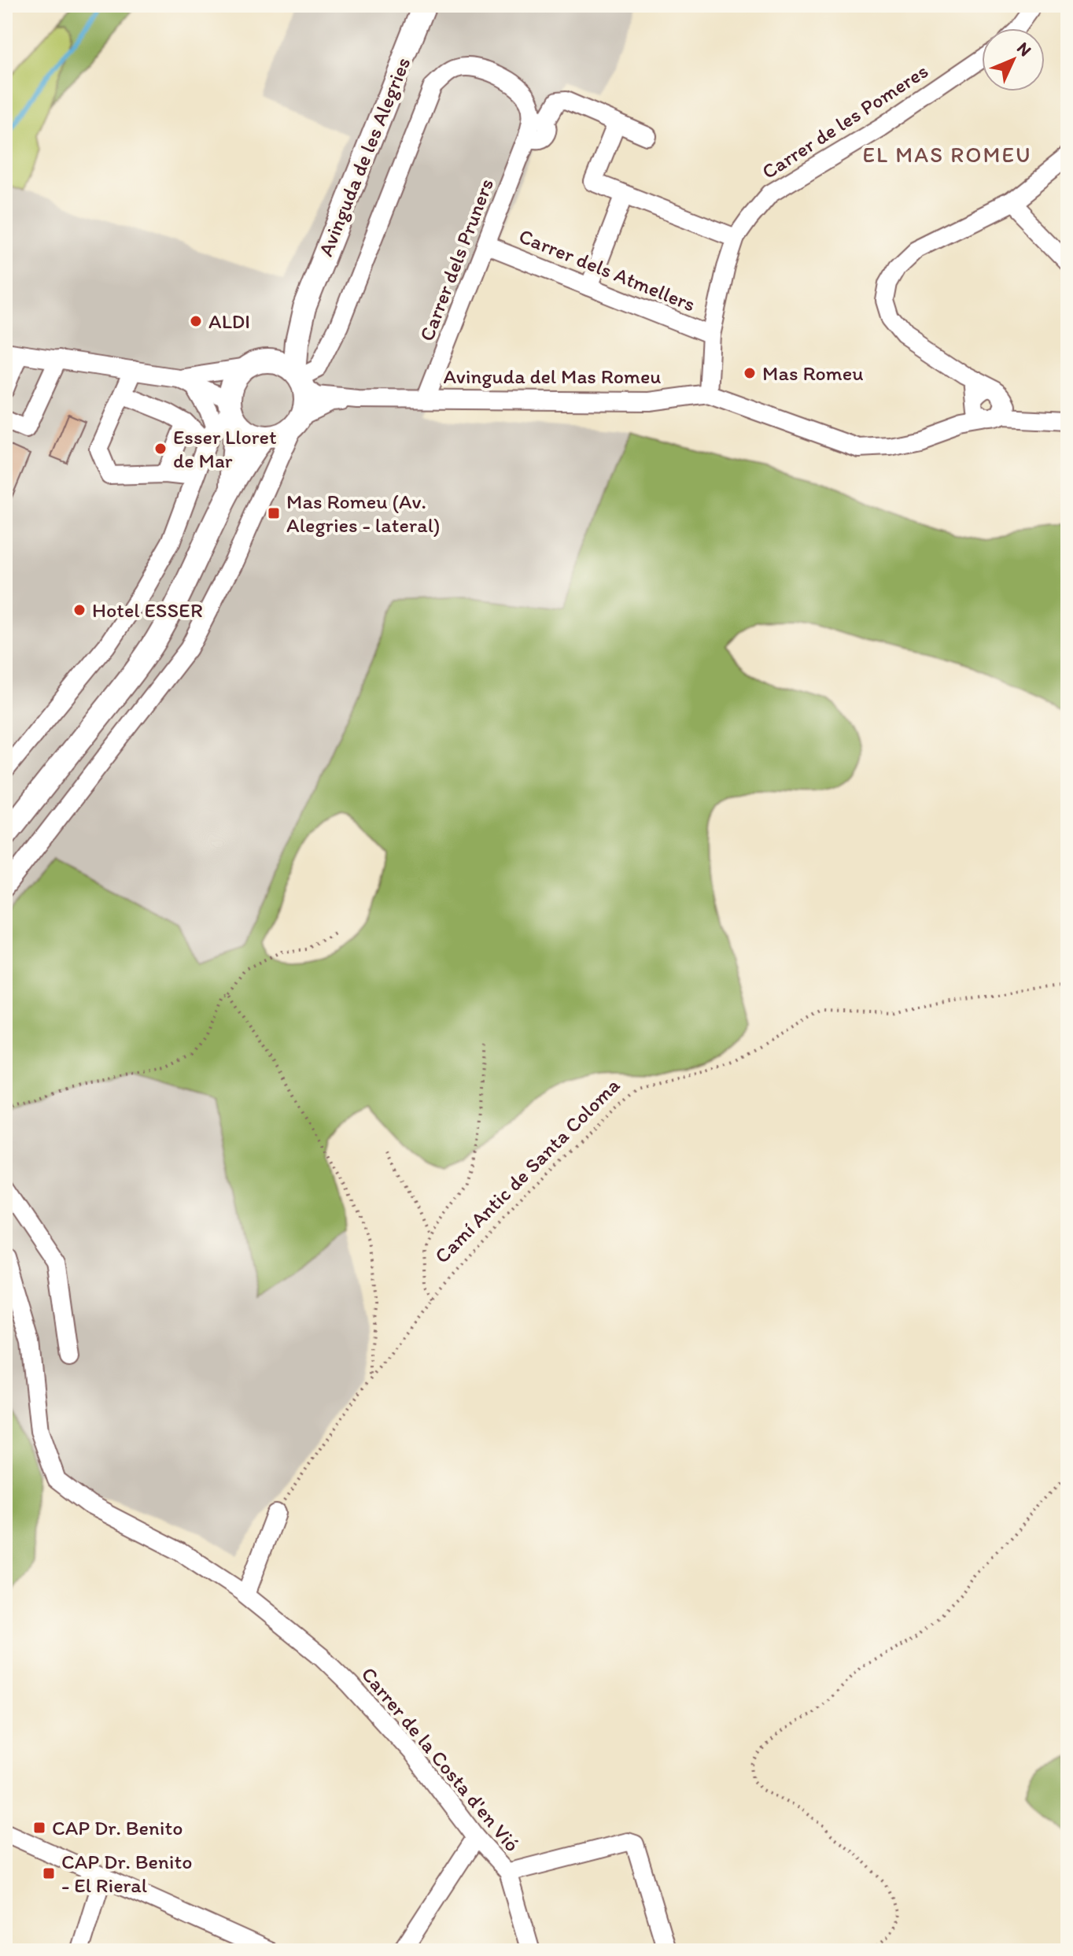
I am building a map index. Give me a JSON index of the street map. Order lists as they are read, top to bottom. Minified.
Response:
{"streets":{"main road":["Avinguda de les Alegries"],"street":["Carrer de les Pomeres","Carrer dels Pruners","Carrer dels Atmellers","Avinguda del Mas Romeu","Carrer de la Costa d'en Vió"],"path":["Camí Antic de Santa Coloma"]},"crossings":[["Carrer de les Pomeres","Carrer dels Atmellers"],["Carrer de les Pomeres","Avinguda del Mas Romeu"],["Avinguda de les Alegries","Carrer dels Pruners"],["Avinguda de les Alegries","Avinguda del Mas Romeu"],["Carrer dels Pruners","Carrer dels Atmellers"],["Carrer dels Pruners","Avinguda del Mas Romeu"]],"districts":["EL MAS ROMEU"],"places":{"other":["ALDI","Mas Romeu","Esser Lloret de Mar","Hotel ESSER"],"transit":["Mas Romeu (Av. Alegries - lateral)","CAP Dr. Benito","CAP Dr. Benito - El Rieral"]},"north":"top right"}
